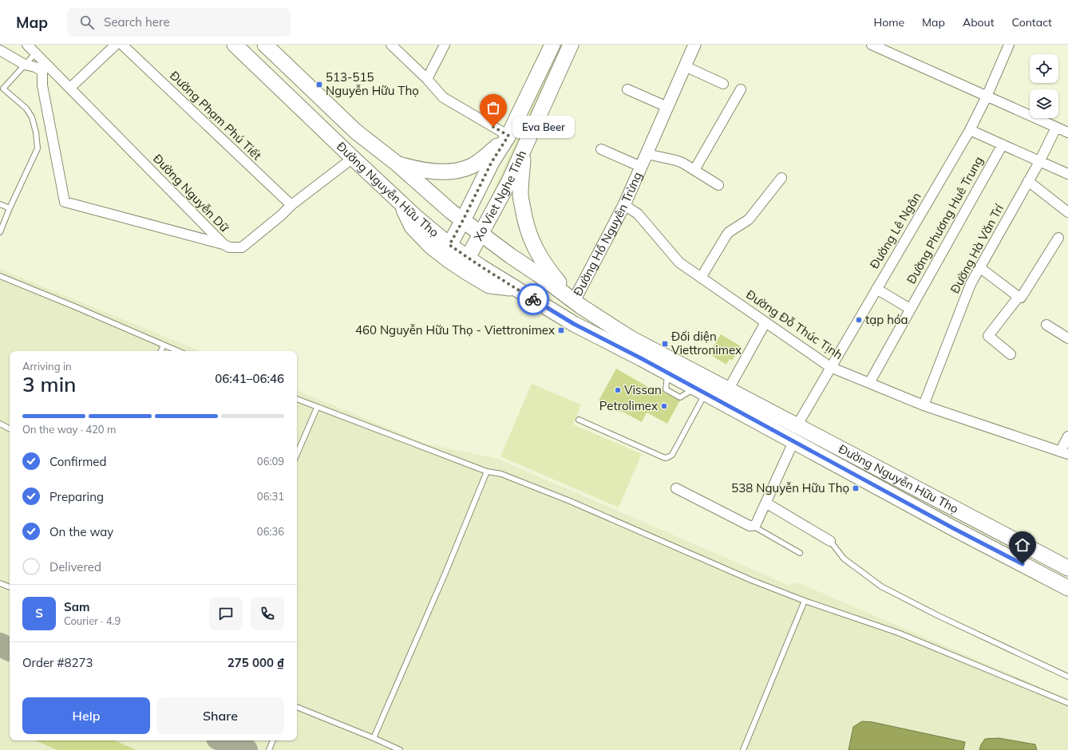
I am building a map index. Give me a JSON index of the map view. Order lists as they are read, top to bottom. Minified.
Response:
{"streets":{"main road":["Đường Nguyễn Hữu Thọ","Xo Viet Nghe Tinh"],"street":["Đường Phạm Phú Tiết","Đường Nguyễn Dữ","Đường Phương Huê Trung","Đường Lê Ngân","Đường Hồ Nguyên Trừng","Đường Hà Văn Trí","Đường Đỗ Thúc Tịnh"]},"crossings":[["Đường Phạm Phú Tiết","Đường Nguyễn Dữ"],["Đường Nguyễn Hữu Thọ","Đường Nguyễn Dữ"],["Đường Nguyễn Hữu Thọ","Xo Viet Nghe Tinh"],["Đường Nguyễn Hữu Thọ","Đường Lê Ngân"],["Đường Nguyễn Hữu Thọ","Đường Hồ Nguyên Trừng"],["Đường Phương Huê Trung","Đường Đỗ Thúc Tịnh"],["Đường Lê Ngân","Đường Đỗ Thúc Tịnh"],["Đường Hồ Nguyên Trừng","Đường Đỗ Thúc Tịnh"],["Đường Hà Văn Trí","Đường Đỗ Thúc Tịnh"]],"places":{"transit":["513-515 Nguyễn Hữu Thọ","460 Nguyễn Hữu Thọ - Viettronimex","Đối diện Viettronimex","538 Nguyễn Hữu Thọ"],"other":["Eva Beer","tạp hóa","Vissan","Petrolimex"]},"page":{"header":"Map","search":"Search here","nav":["Home","Map","About","Contact"],"bubble":"Eva Beer","heading":["3 min","Arriving in","06:41–06:46"],"panel":["Sam","Courier · 4.9","Order #8273","275 000 ₫"],"bar":"On the way · 420 m","list":[["Confirmed","06:09"],["Preparing","06:31"],["On the way","06:36"],"Delivered"],"round":"S","buttons":["Help","Share"]}}
